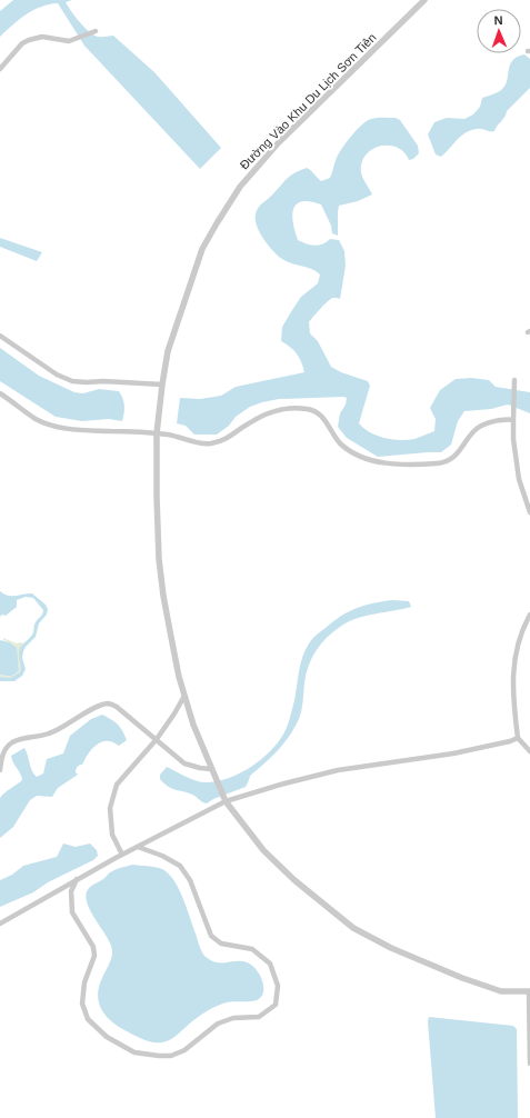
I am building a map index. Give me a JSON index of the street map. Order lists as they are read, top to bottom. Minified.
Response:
{"streets":{"street":["Đường Vào Khu Du Lịch Sơn Tiên"]},"north":"top"}
